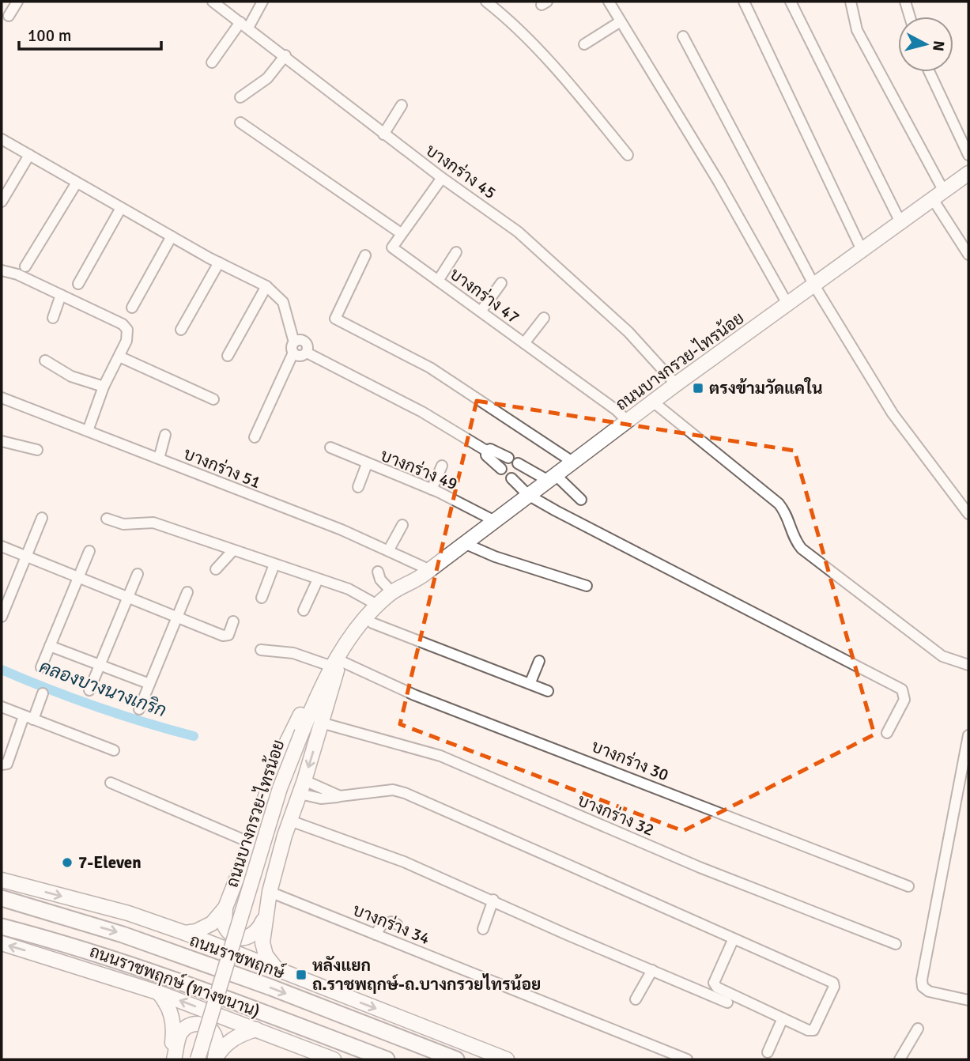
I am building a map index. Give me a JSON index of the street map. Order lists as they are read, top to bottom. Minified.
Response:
{"streets":{"main road":["ถนนบางกรวย-ไทรน้อย","ถนนราชพฤกษ์","ถนนราชพฤกษ์ (ทางขนาน)"],"street":["บางกร่าง 45","บางกร่าง 47","บางกร่าง 51","บางกร่าง 49","บางกร่าง 30","บางกร่าง 32","บางกร่าง 34"]},"crossings":[["บางกร่าง 45","ถนนบางกรวย-ไทรน้อย"],["บางกร่าง 47","ถนนบางกรวย-ไทรน้อย"],["ถนนบางกรวย-ไทรน้อย","บางกร่าง 51"],["ถนนบางกรวย-ไทรน้อย","บางกร่าง 49"],["ถนนบางกรวย-ไทรน้อย","บางกร่าง 30"]],"water":["คลองบางนางเกริก"],"places":{"transit":["ตรงข้ามวัดแคใน","หลังแยก ถ.ราชพฤกษ์-ถ.บางกรวยไทรน้อย"],"other":["7-Eleven"]},"scale_bar":"100 m","north":"right"}
